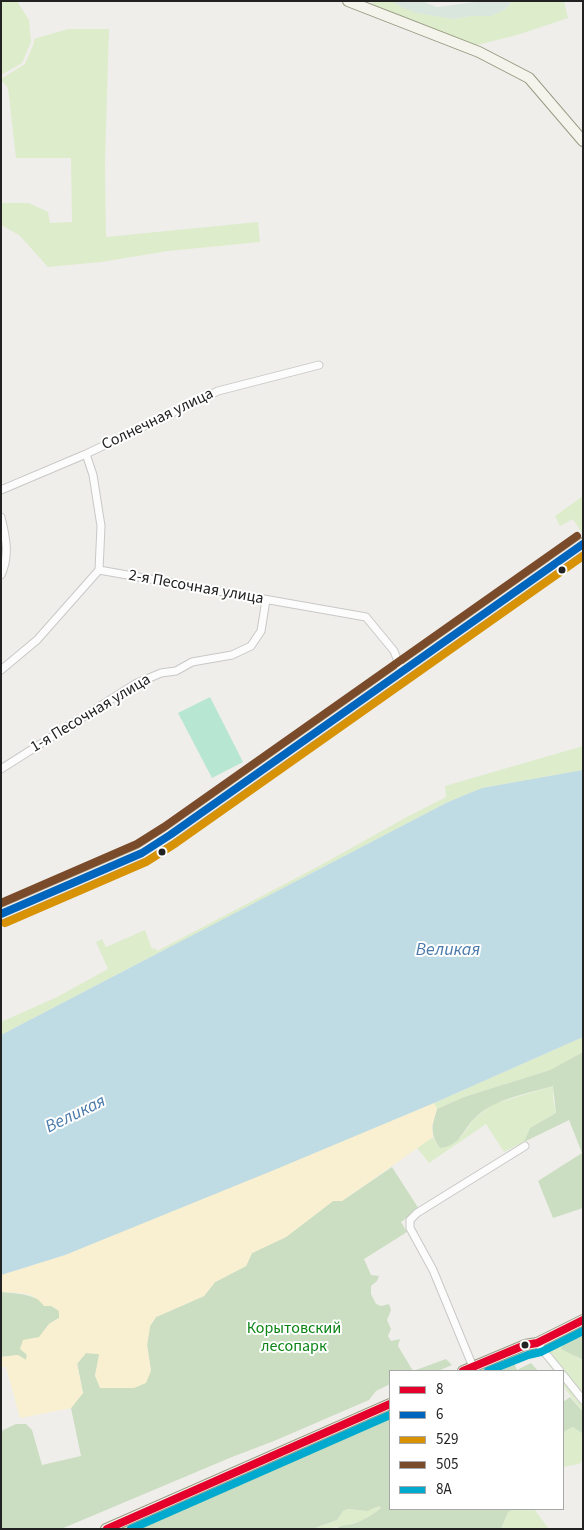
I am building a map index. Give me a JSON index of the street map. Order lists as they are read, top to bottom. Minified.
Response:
{"streets":{"street":["Солнечная улица","2-я Песочная улица","1-я Песочная улица"]},"crossings":[["2-я Песочная улица","1-я Песочная улица"]],"water":["Великая"],"parks":["Корытовский лесопарк"],"lines":["transit line 505","transit line 6","transit line 529","transit line 8","transit line 8А"],"legend":["8","6","529","505","8А"]}
